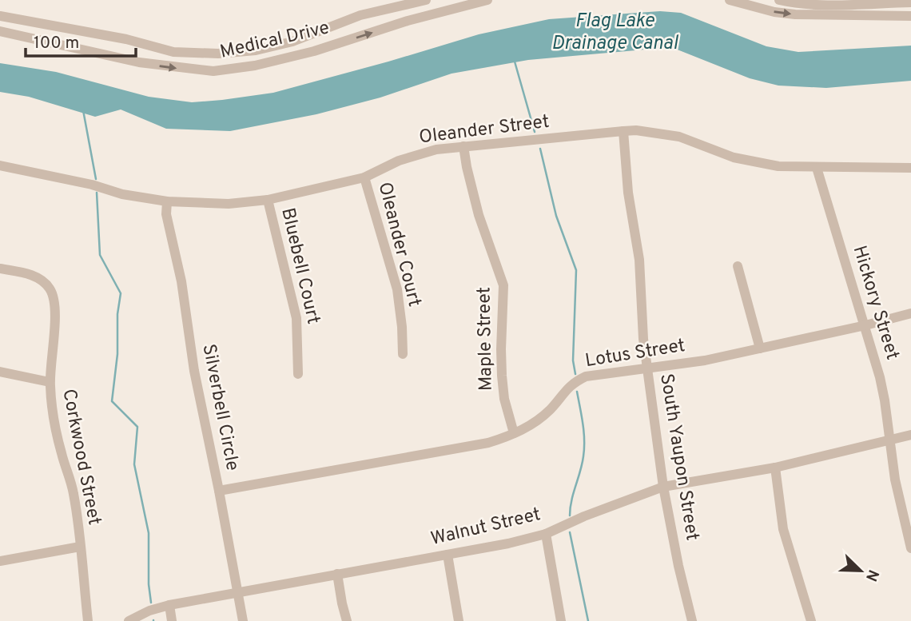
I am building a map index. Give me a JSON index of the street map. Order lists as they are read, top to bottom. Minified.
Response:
{"streets":{"street":["Medical Drive","Oleander Street","Oleander Court","Bluebell Court","Hickory Street","Maple Street","Lotus Street","Silverbell Circle","Corkwood Street","South Yaupon Street","Walnut Street"]},"crossings":[["Oleander Street","Oleander Court"],["Oleander Street","Bluebell Court"],["Oleander Street","Hickory Street"],["Oleander Street","Maple Street"],["Oleander Street","Silverbell Circle"],["Oleander Street","South Yaupon Street"],["Hickory Street","Lotus Street"],["Hickory Street","Walnut Street"],["Maple Street","Lotus Street"],["Lotus Street","Silverbell Circle"],["Lotus Street","South Yaupon Street"],["Silverbell Circle","Walnut Street"],["South Yaupon Street","Walnut Street"]],"water":["Flag Lake Drainage Canal"],"scale_bar":"100 m","north":"bottom right"}
